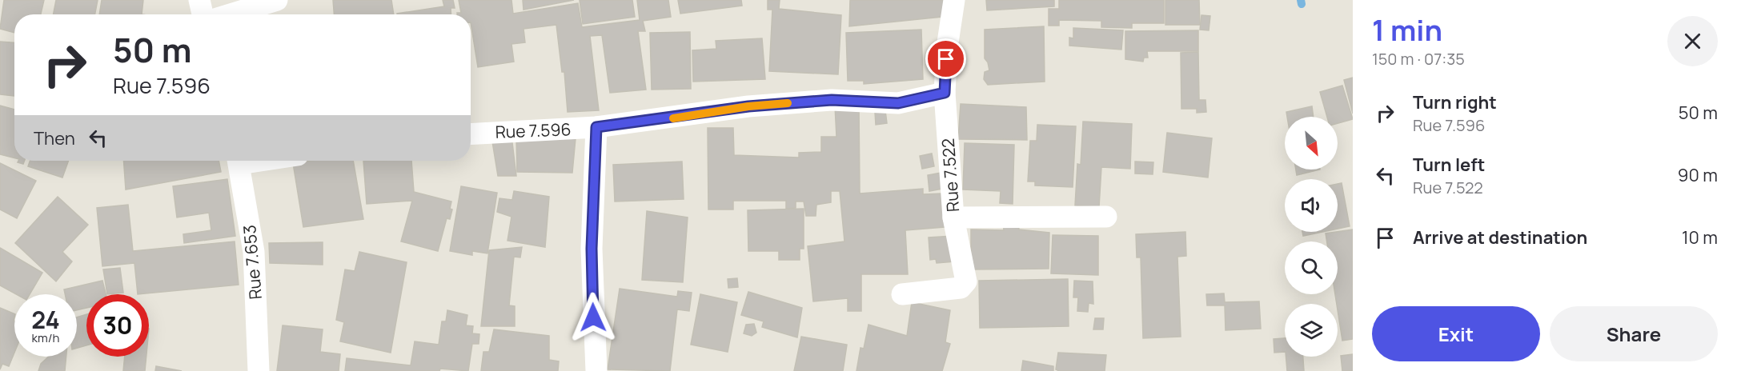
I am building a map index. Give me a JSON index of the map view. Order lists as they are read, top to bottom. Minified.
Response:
{"streets":{"street":["Rue 7.596","Rue 7.522","Rue 7.653"]},"crossings":[["Rue 7.596","Rue 7.522"]],"north":"bottom right","page":{"heading":["1 min","150 m · 07:35"],"turn":["50 m","Rue 7.596"],"list":[{"name":"Turn right","note":"Rue 7.596","value":"50 m"},{"name":"Turn left","note":"Rue 7.522","value":"90 m"},{"name":"Arrive at destination","value":"10 m"}],"then":"Then","speed":"24 km/h","limit":"30","buttons":["Exit","Share"]}}
